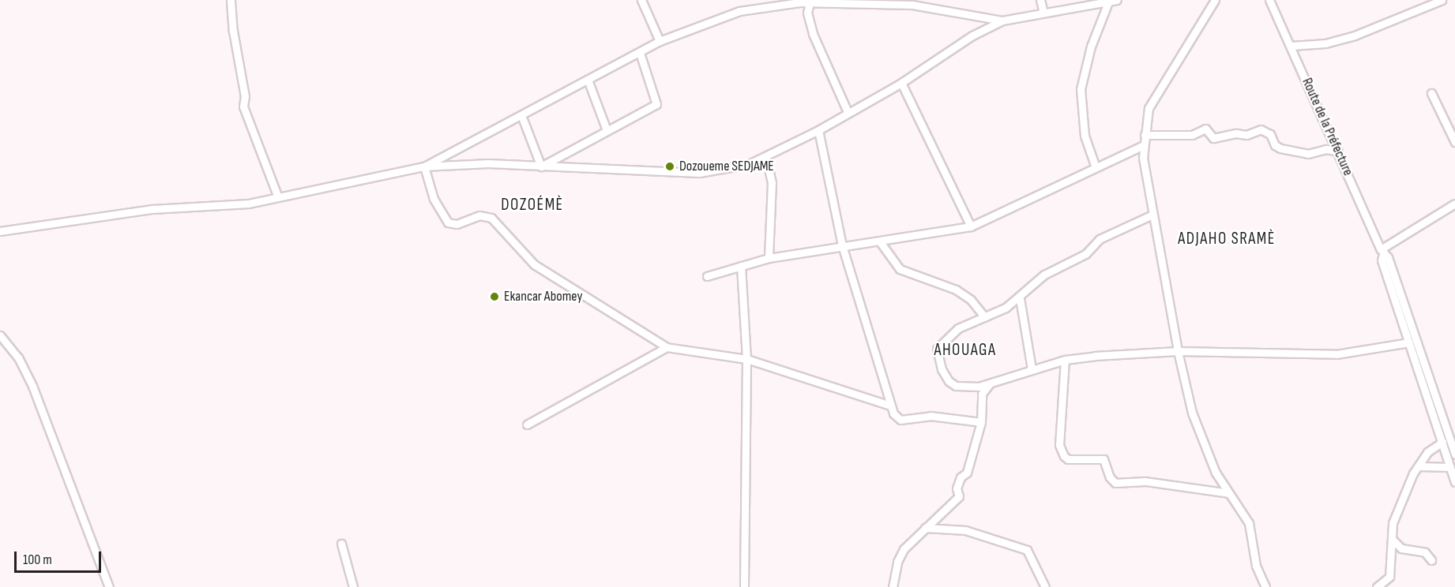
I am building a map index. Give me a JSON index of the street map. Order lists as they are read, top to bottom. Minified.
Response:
{"streets":{"street":["Route de la Préfecture"]},"districts":["DOZOÉMÈ","ADJAHO SRAMÈ","AHOUAGA"],"places":["Dozoueme SEDJAME","Ekancar Abomey"],"scale_bar":"100 m"}
